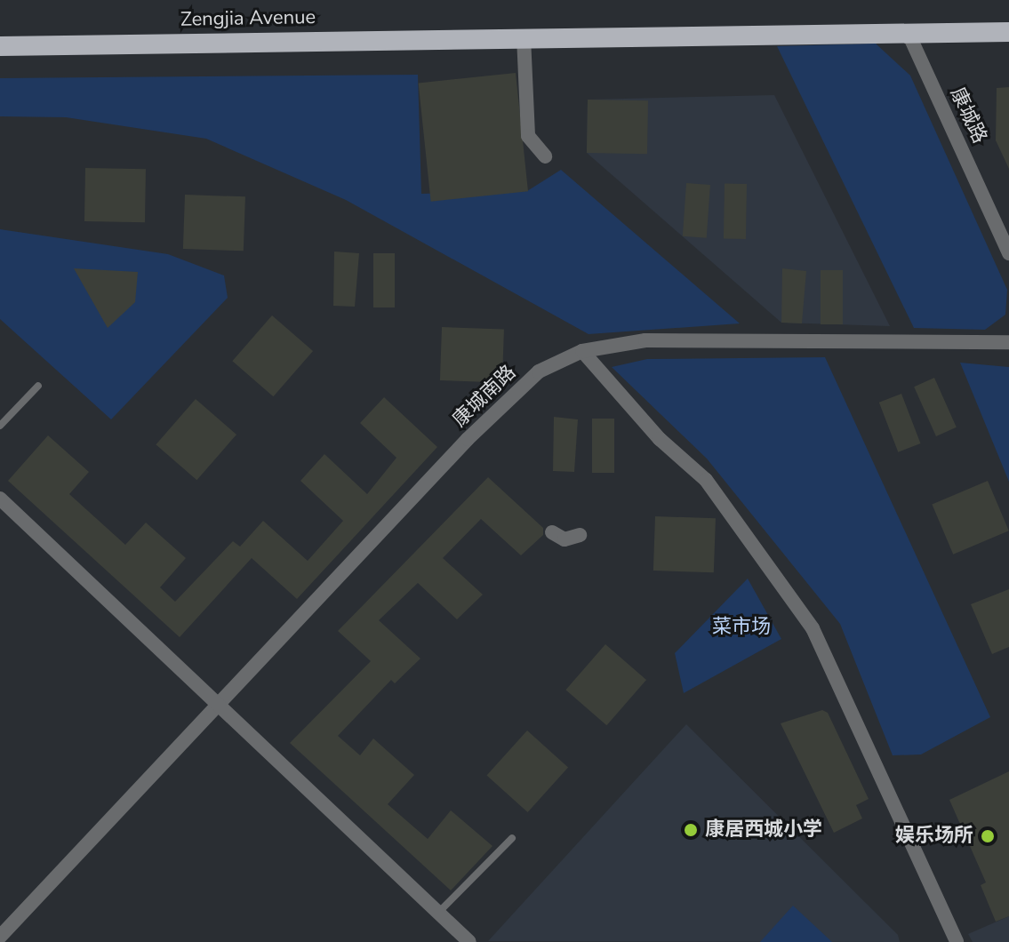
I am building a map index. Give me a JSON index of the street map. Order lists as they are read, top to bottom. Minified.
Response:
{"streets":{"highway":["Zengjia Avenue"],"street":["康城路","康城南路"]},"crossings":[["Zengjia Avenue","康城路"]],"parks":["菜市场"],"places":["康居西城小学","娱乐场所"]}
